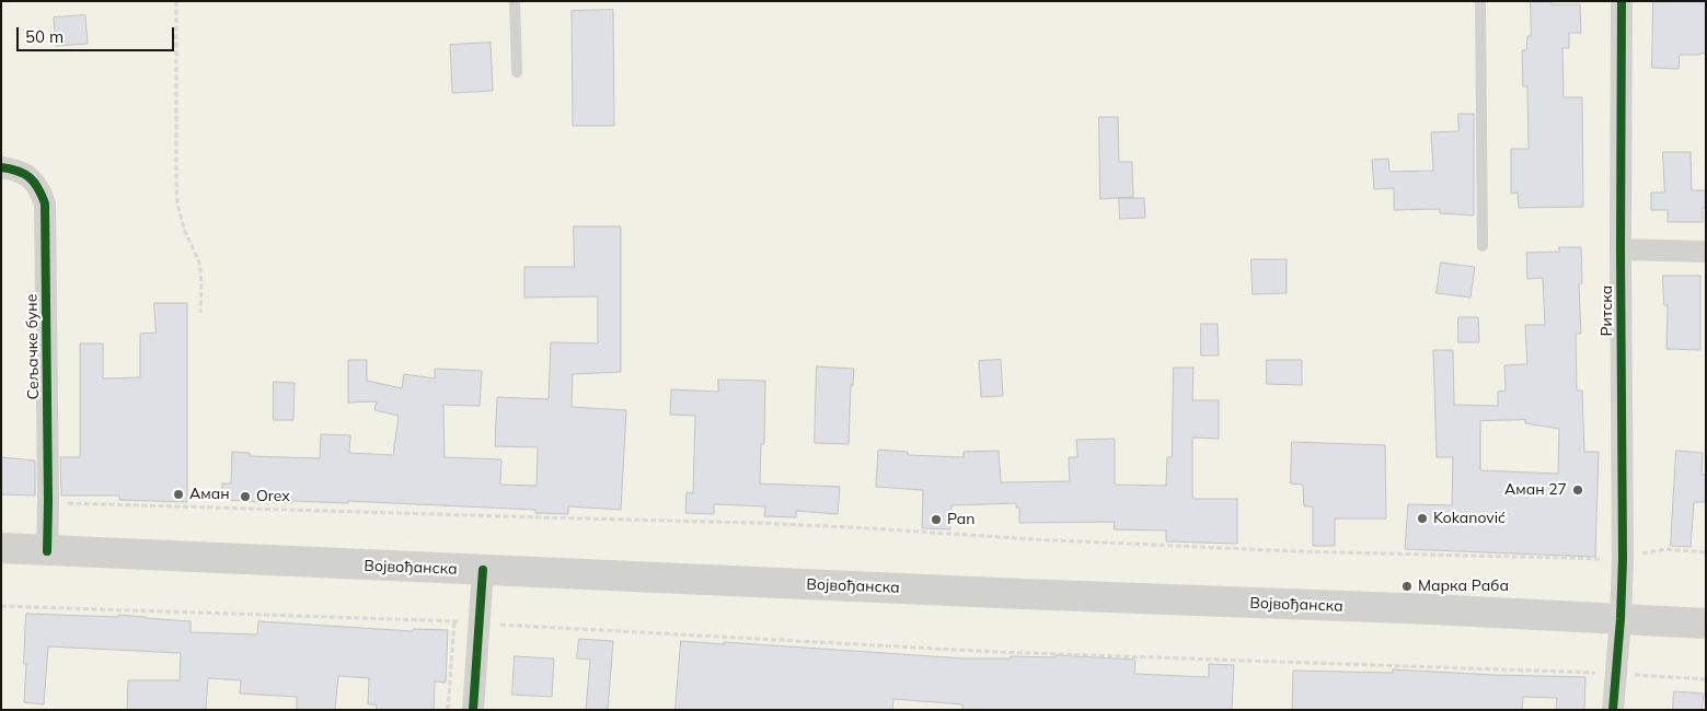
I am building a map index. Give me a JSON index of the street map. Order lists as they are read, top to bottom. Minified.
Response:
{"streets":{"main road":["Војвођанска"],"street":["Ритска","Сељачке буне"]},"crossings":[["Ритска","Војвођанска"],["Сељачке буне","Војвођанска"]],"places":["Аман 27","Аман","Orex","Kokanović","Pan","Марка Раба"],"scale_bar":"50 m"}
